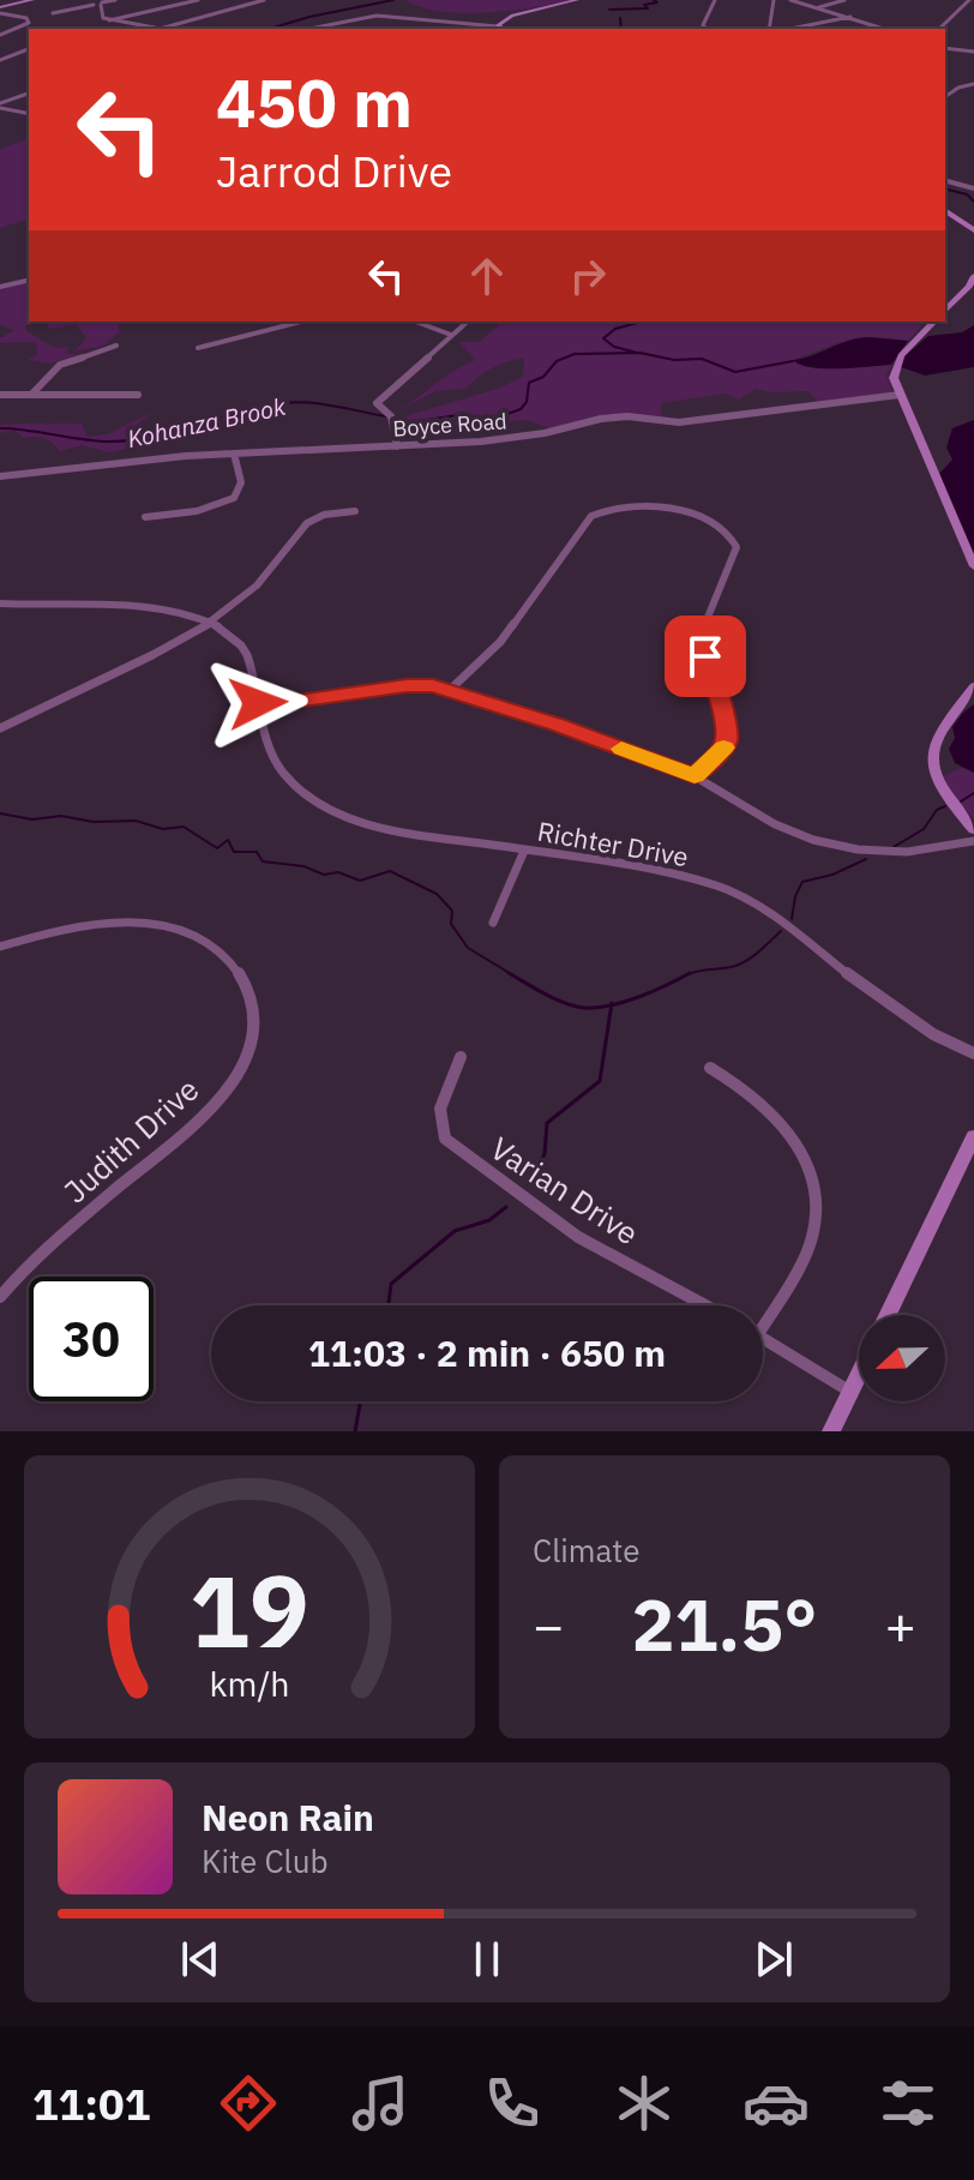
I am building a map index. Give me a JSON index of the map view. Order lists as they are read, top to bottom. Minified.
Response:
{"streets":{"street":["Boyce Road","Richter Drive","Judith Drive","Varian Drive"]},"water":["Kohanza Brook"],"north":"left","page":{"turn":["450 m","Jarrod Drive"],"limit":"30","trip":"11:03 · 2 min · 650 m","tile":"Climate","heat":["−","21.5°","+"],"song":["Neon Rain","Kite Club"],"tabs":"11:01","gauge":["19","km/h"]}}
